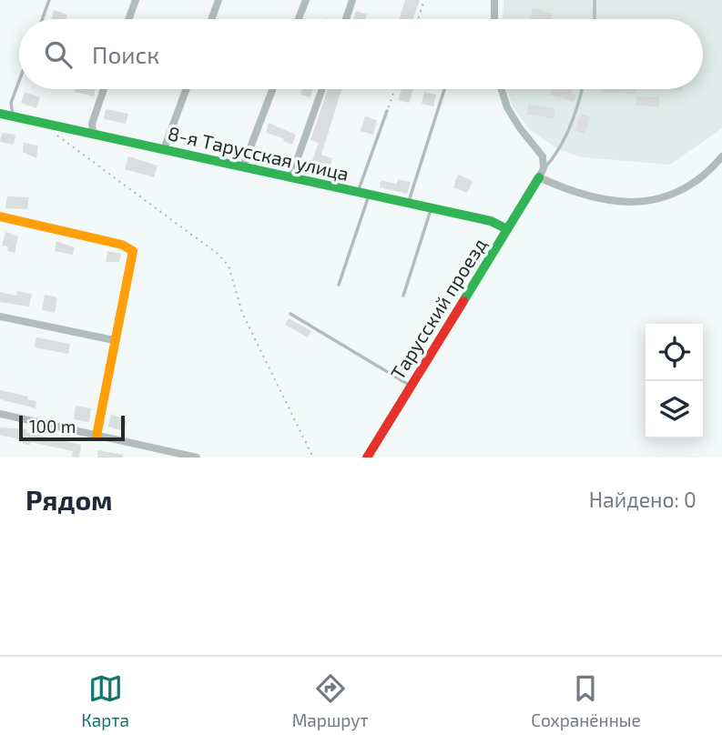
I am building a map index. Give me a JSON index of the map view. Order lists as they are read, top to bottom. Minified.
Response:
{"streets":{"street":["8-я Тарусская улица","Тарусский проезд"]},"crossings":[["8-я Тарусская улица","Тарусский проезд"]],"scale_bar":"100 m","page":{"search":"Поиск","scale":"100 m","heading":["Рядом","Найдено: 0"],"nav":["Карта","Маршрут","Сохранённые"]}}
